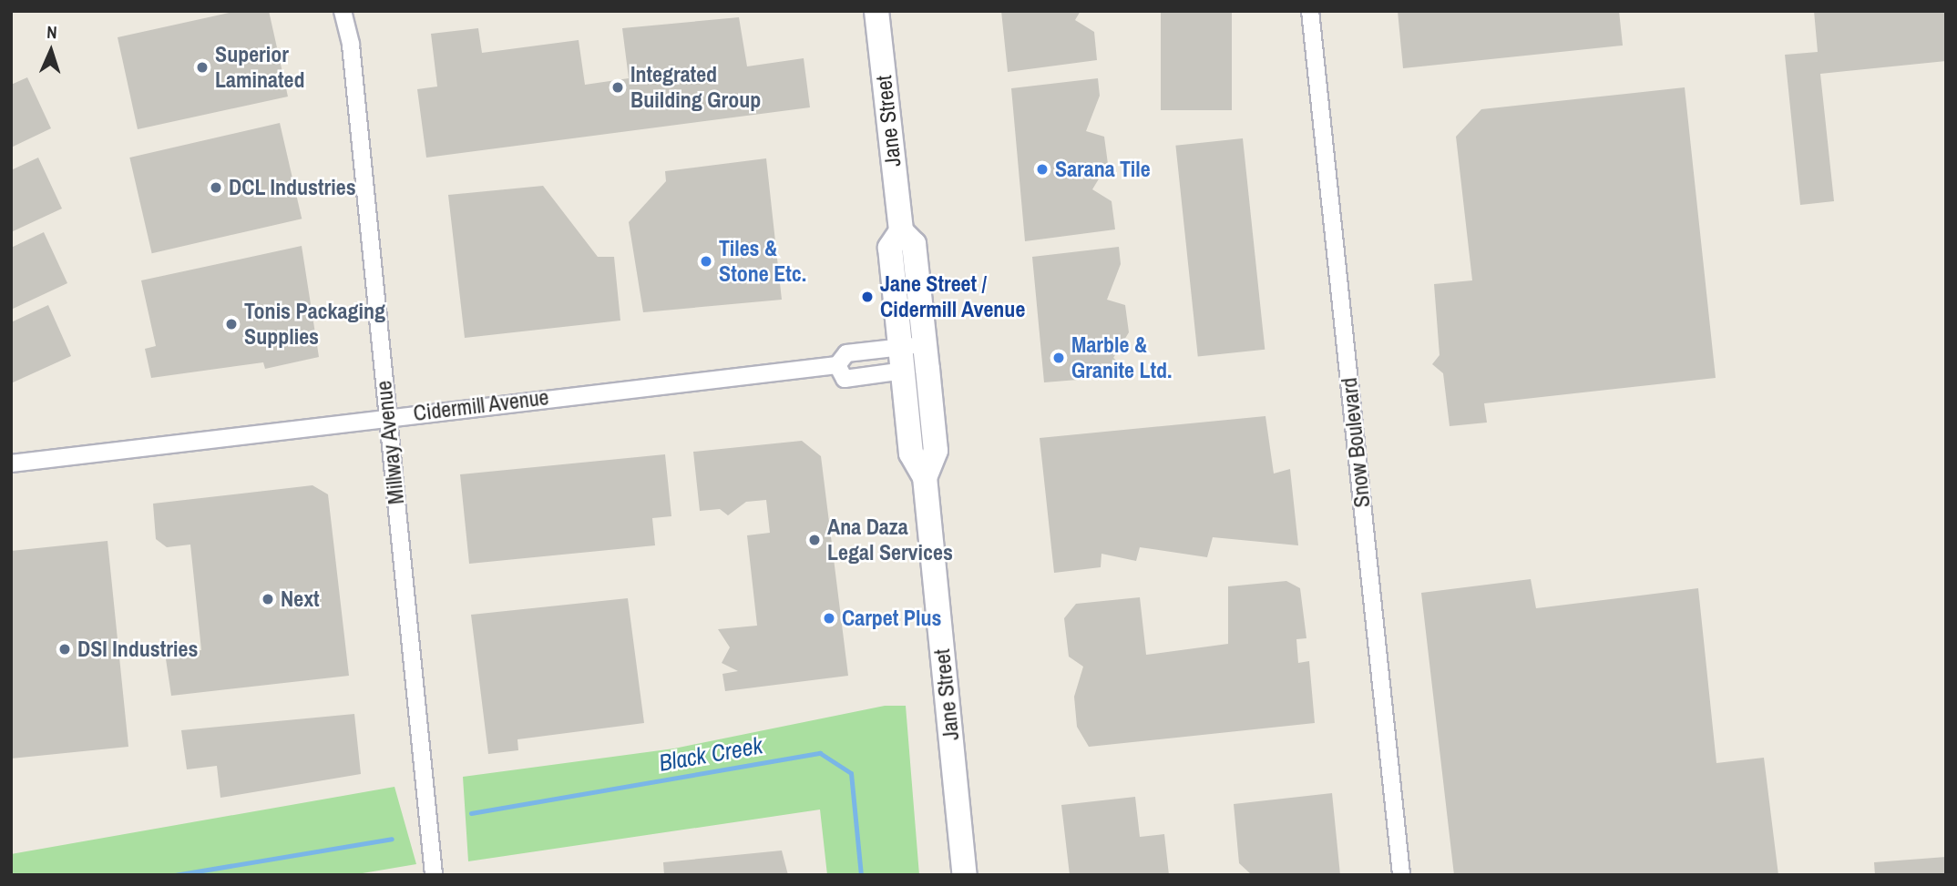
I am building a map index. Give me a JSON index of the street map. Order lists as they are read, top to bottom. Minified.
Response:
{"streets":{"main road":["Jane Street"],"street":["Cidermill Avenue","Millway Avenue","Snow Boulevard"]},"crossings":[["Jane Street","Cidermill Avenue"],["Cidermill Avenue","Millway Avenue"]],"water":["Black Creek"],"places":["Superior Laminated","Integrated Building Group","Sarana Tile","DCL Industries","Tiles & Stone Etc.","Jane Street / Cidermill Avenue","Tonis Packaging Supplies","Marble & Granite Ltd.","Ana Daza Legal Services","Next","Carpet Plus","DSI Industries"],"north":"top"}
